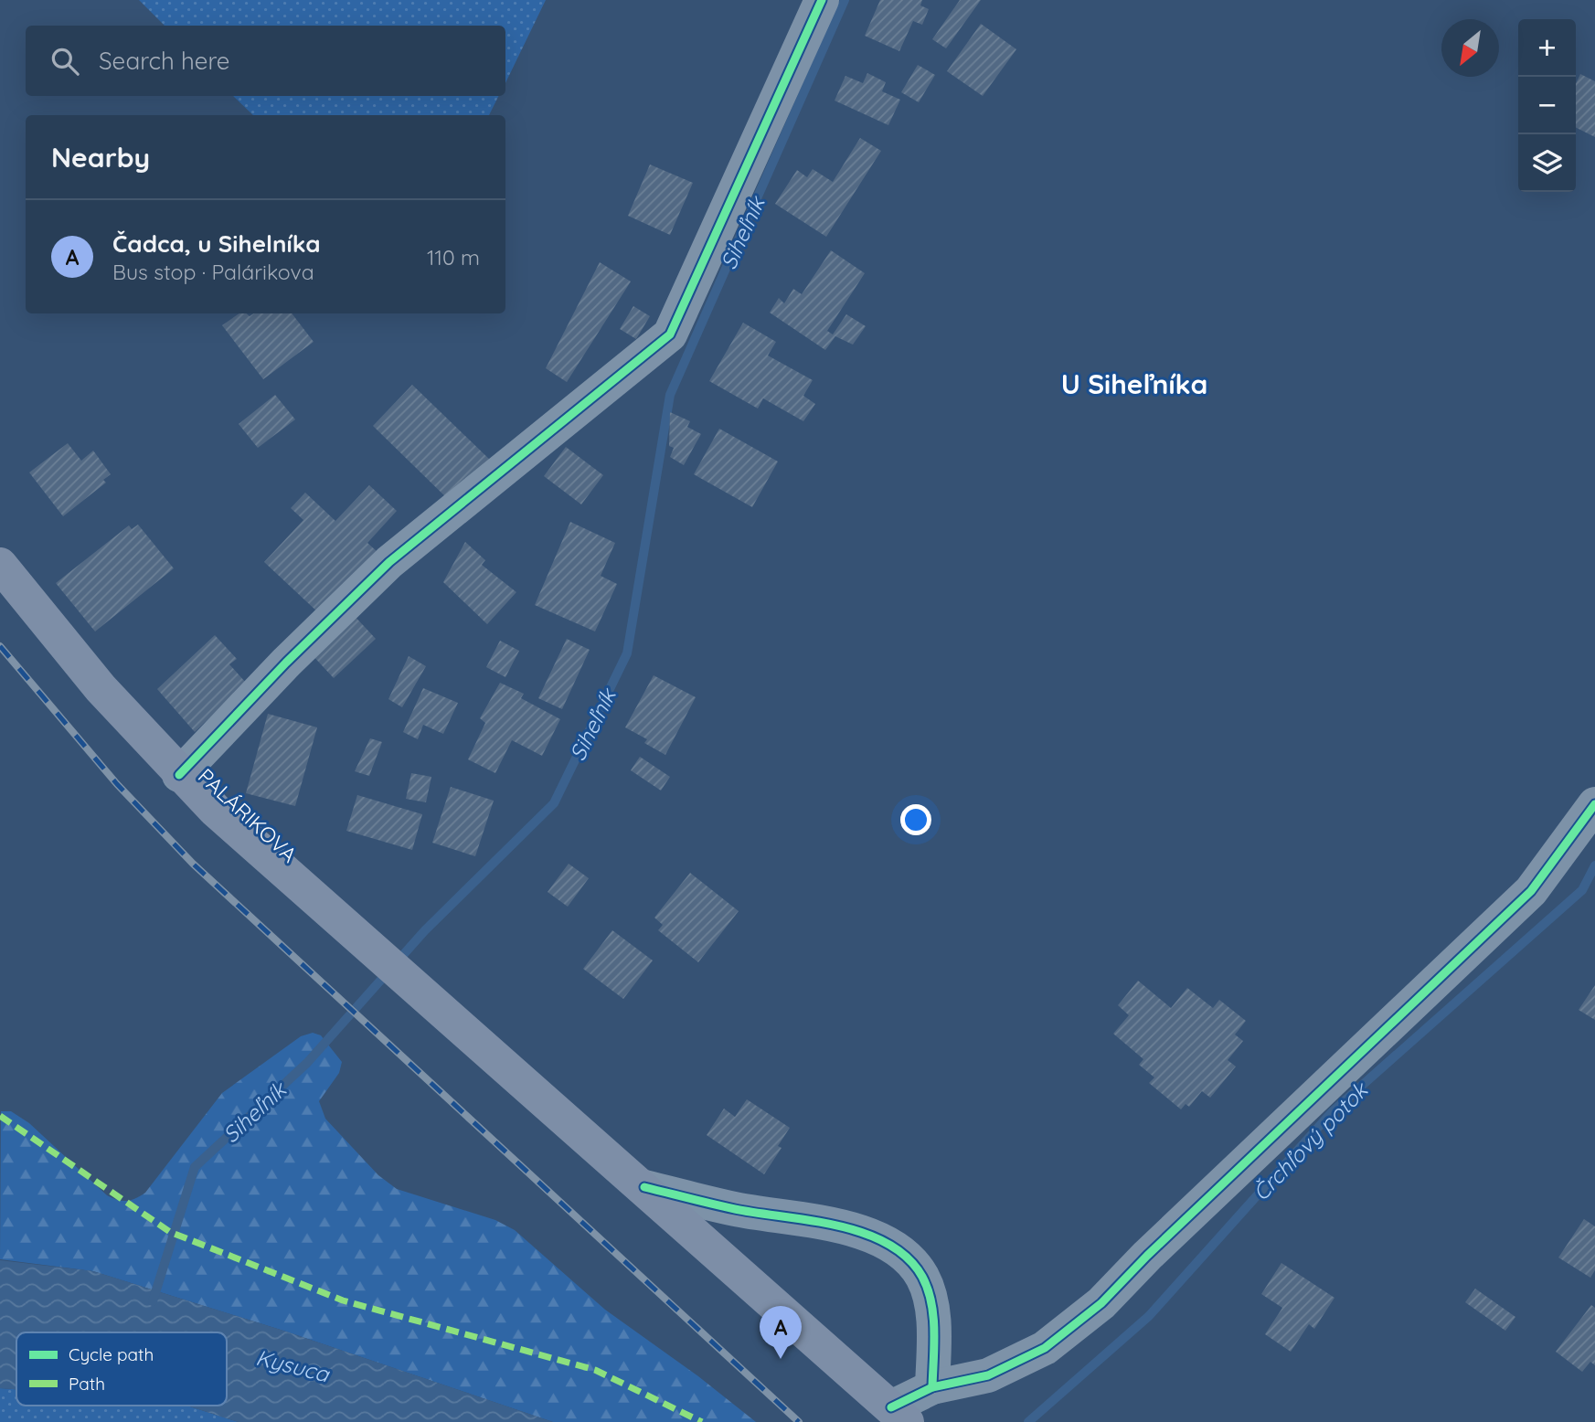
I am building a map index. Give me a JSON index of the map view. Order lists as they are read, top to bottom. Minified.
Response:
{"streets":{"main road":["PALÁRIKOVA"]},"districts":["U Siheľníka"],"water":["Siheľník","Črchľový potok","Kysuca"],"legend":["Cycle path","Path"],"north":"bottom left","page":{"map_buttons":["+","−"],"search":"Search here","heading":"Nearby","list":[{"mark":"A","name":"Čadca, u Sihelníka","note":"Bus stop · Palárikova","value":"110 m"}],"pins":"A"}}
